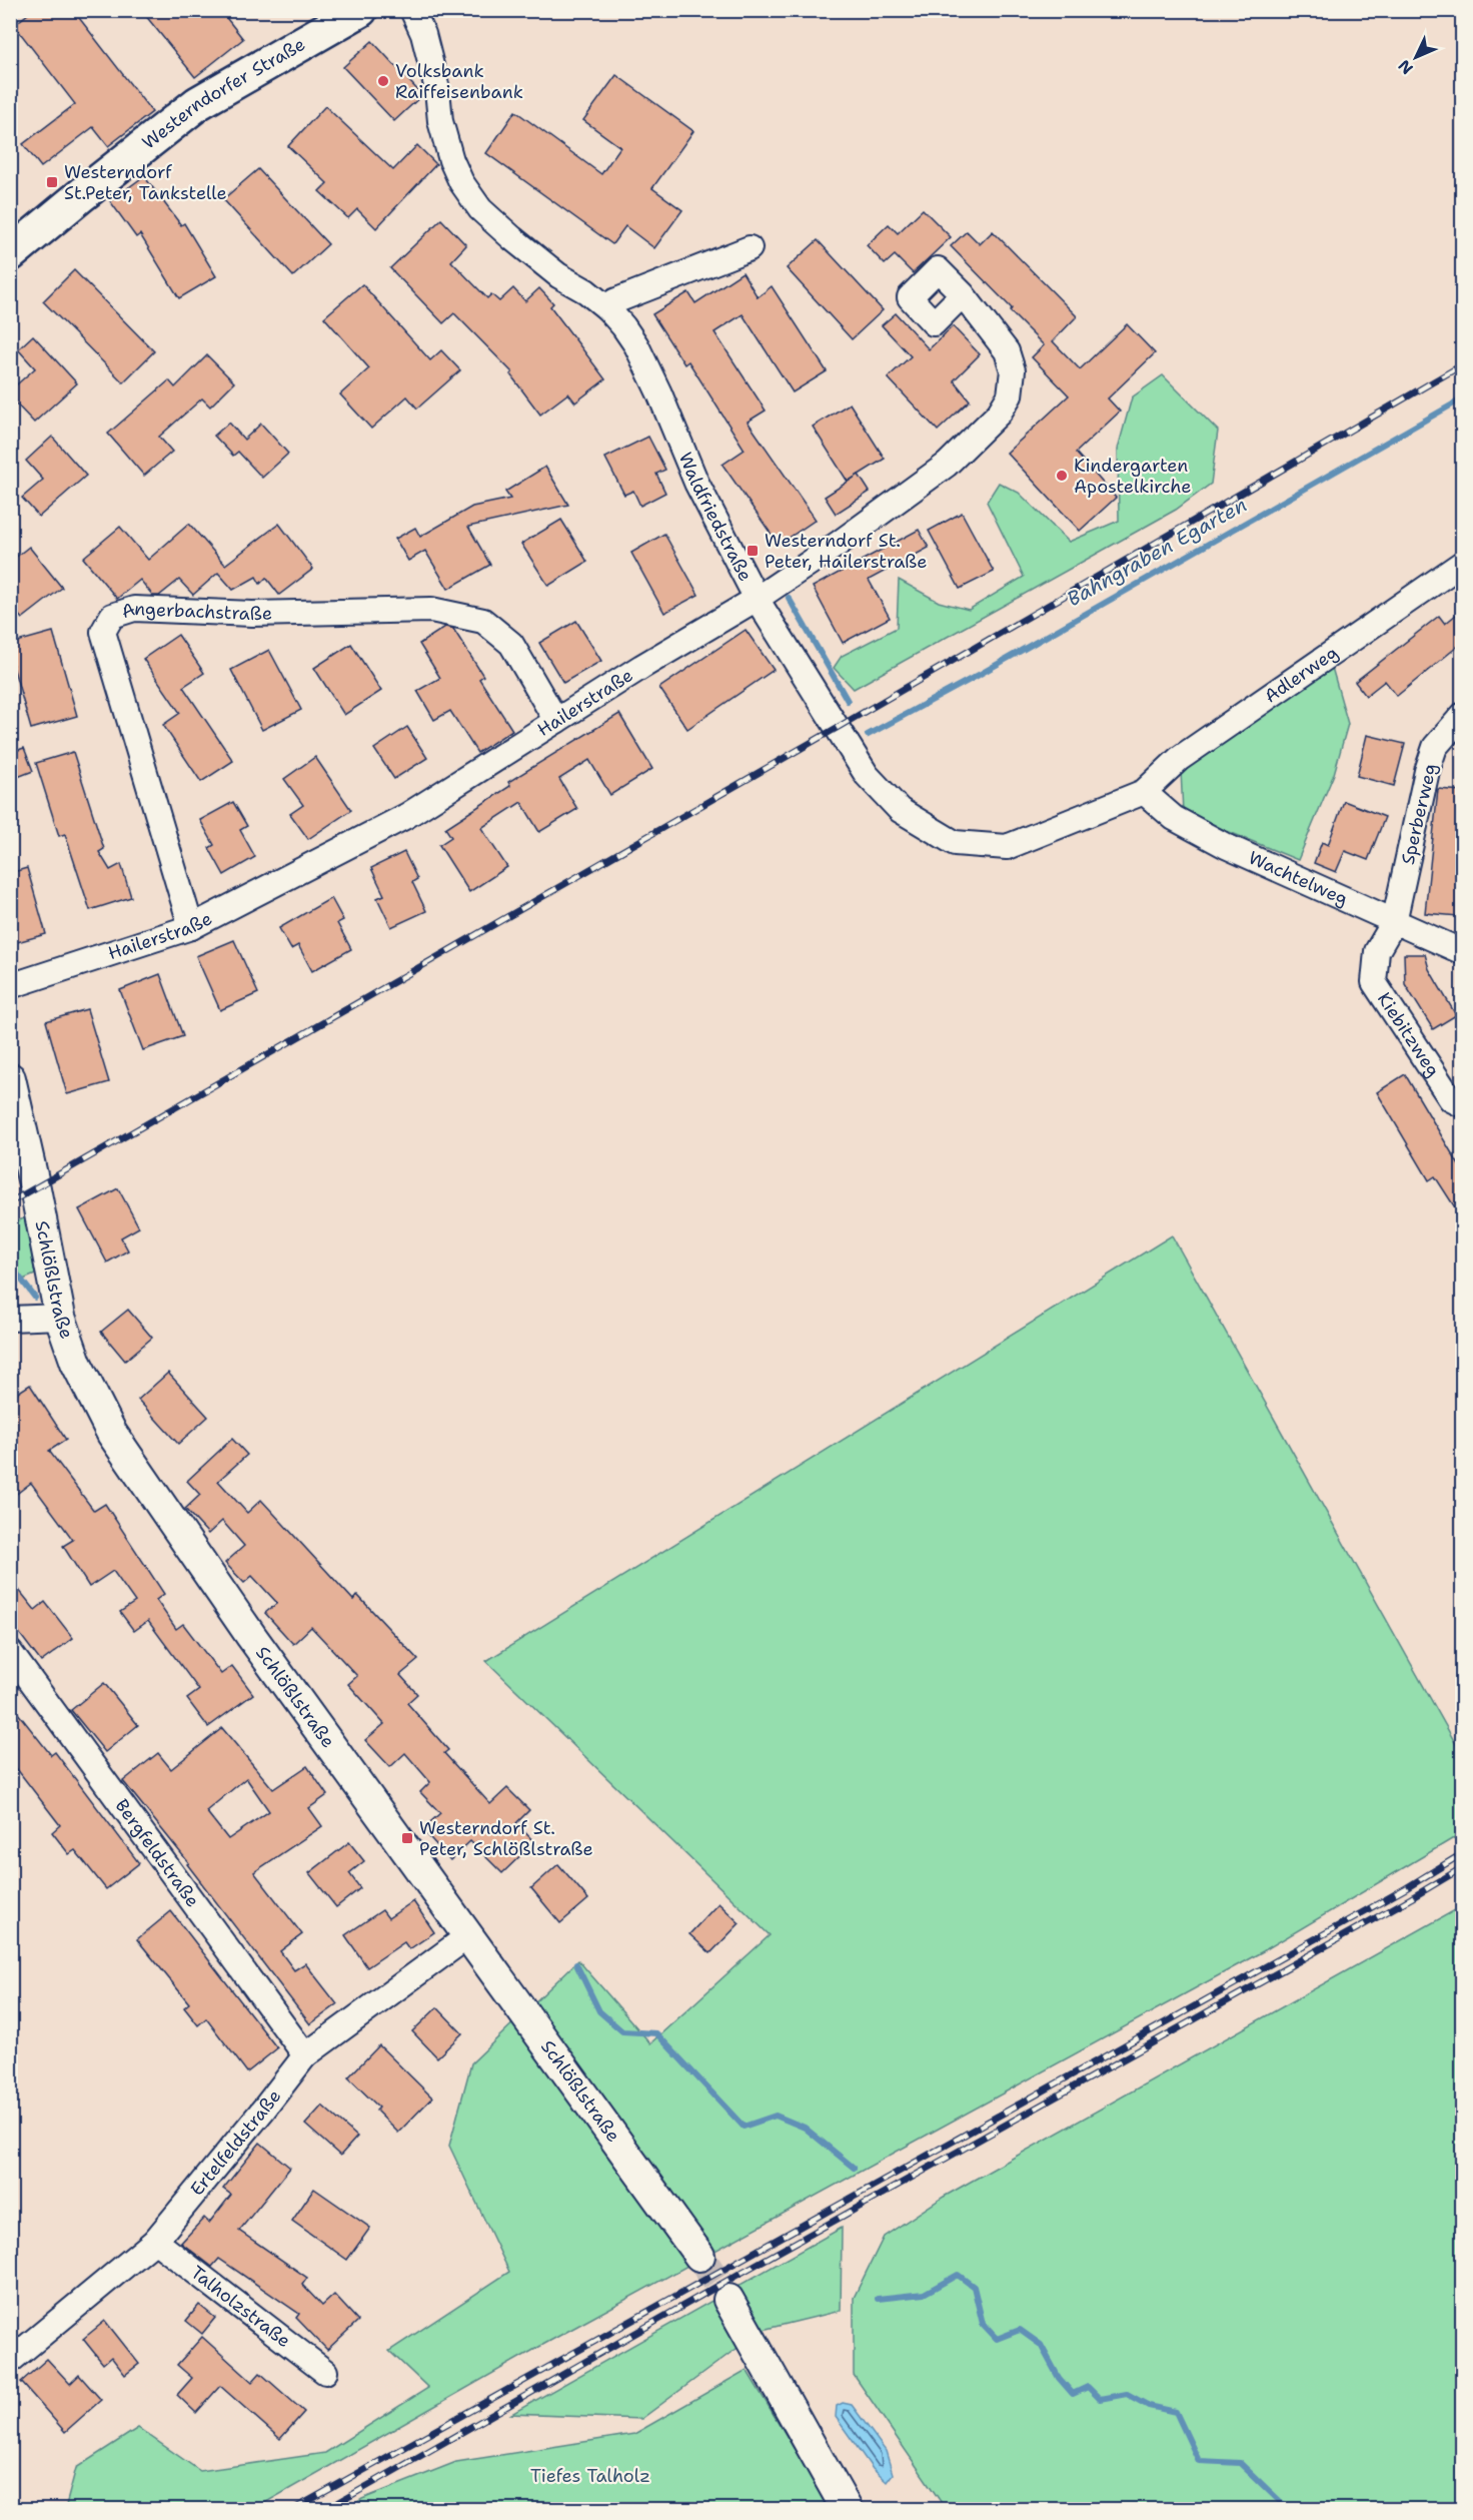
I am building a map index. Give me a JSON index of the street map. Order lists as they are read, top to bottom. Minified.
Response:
{"streets":{"main road":["Westerndorfer Straße"],"street":["Waldfriedstraße","Angerbachstraße","Adlerweg","Hailerstraße","Sperberweg","Wachtelweg","Kiebitzweg","Schlößlstraße","Bergfeldstraße","Ertelfeldstraße","Talholzstraße"]},"crossings":[["Waldfriedstraße","Adlerweg"],["Waldfriedstraße","Hailerstraße"],["Waldfriedstraße","Wachtelweg"],["Angerbachstraße","Hailerstraße"],["Adlerweg","Wachtelweg"],["Sperberweg","Wachtelweg"],["Sperberweg","Kiebitzweg"],["Wachtelweg","Kiebitzweg"],["Schlößlstraße","Ertelfeldstraße"],["Bergfeldstraße","Ertelfeldstraße"],["Ertelfeldstraße","Talholzstraße"]],"water":["Bahngraben Egarten"],"parks":["Tiefes Talholz"],"places":{"other":["Volksbank Raiffeisenbank","Kindergarten Apostelkirche"],"transit":["Westerndorf St.Peter, Tankstelle","Westerndorf St. Peter, Hailerstraße","Westerndorf St. Peter, Schlößlstraße"]},"north":"bottom left"}
